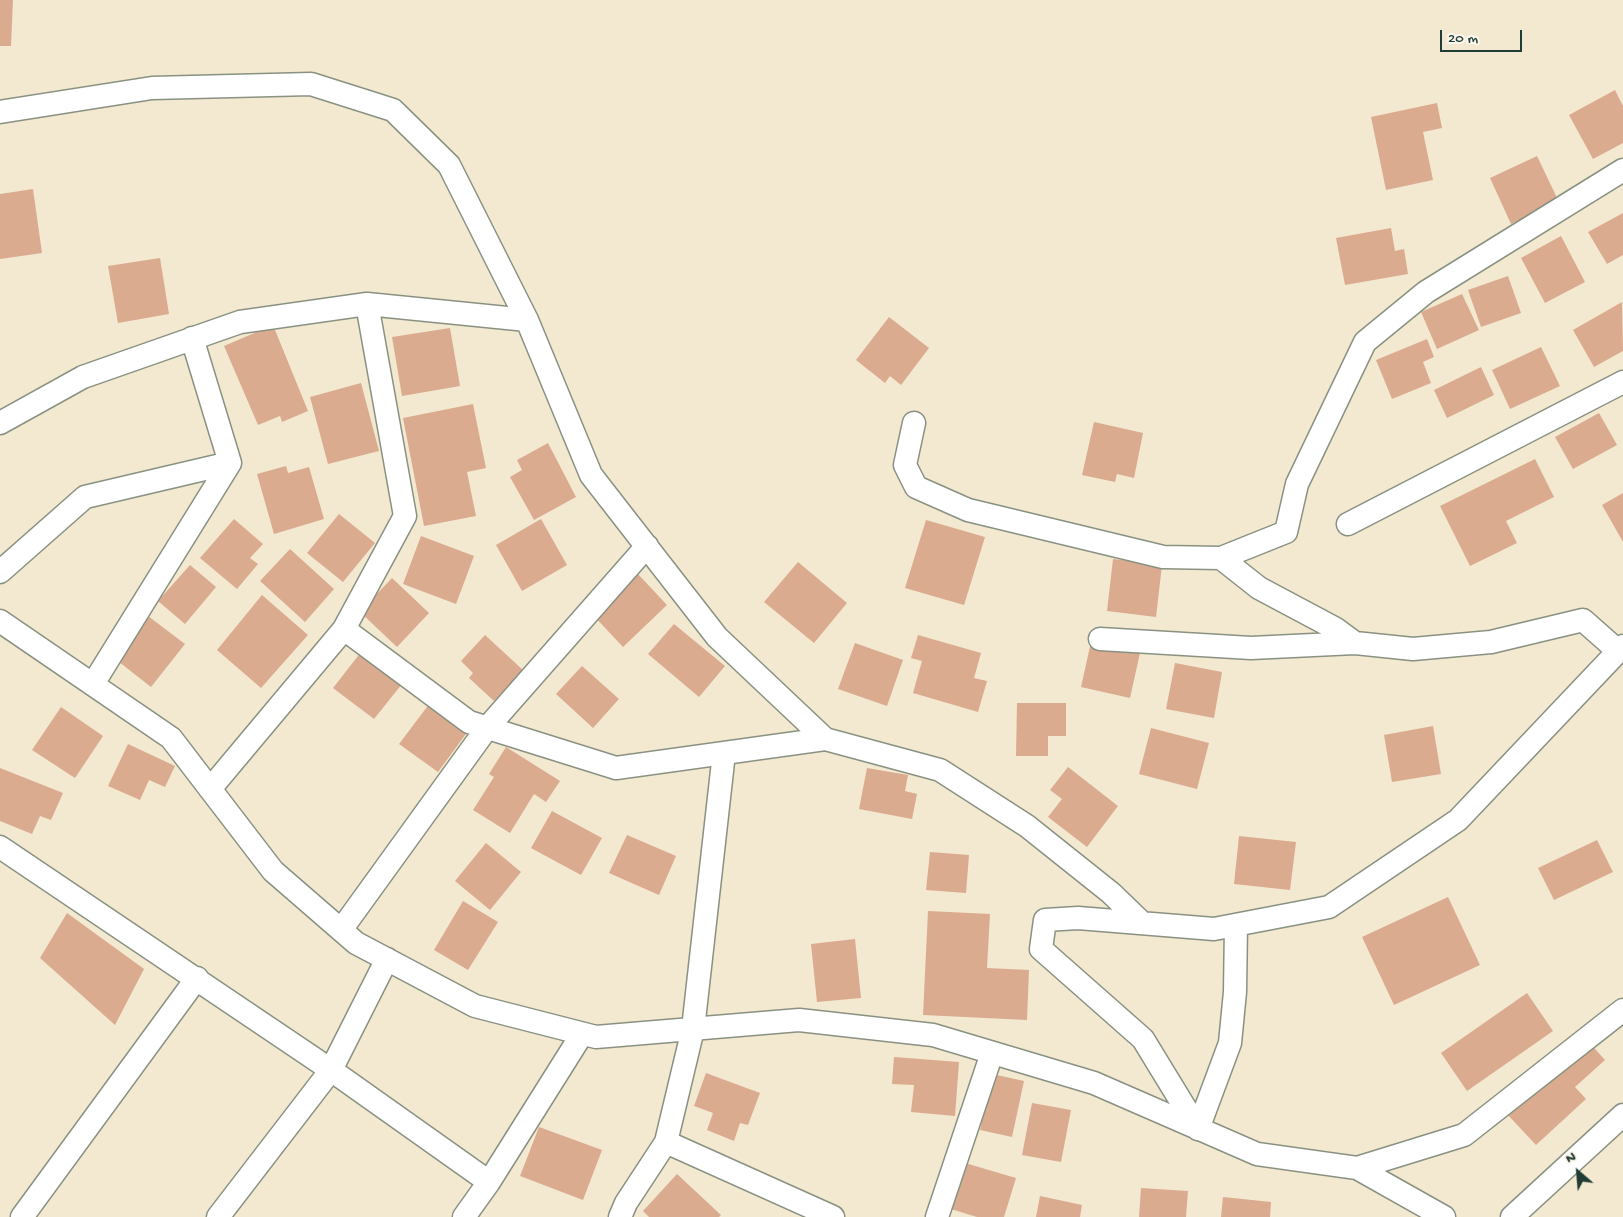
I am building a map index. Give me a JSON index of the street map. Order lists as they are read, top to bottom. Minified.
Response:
{"scale_bar":"20 m","north":"top left"}
